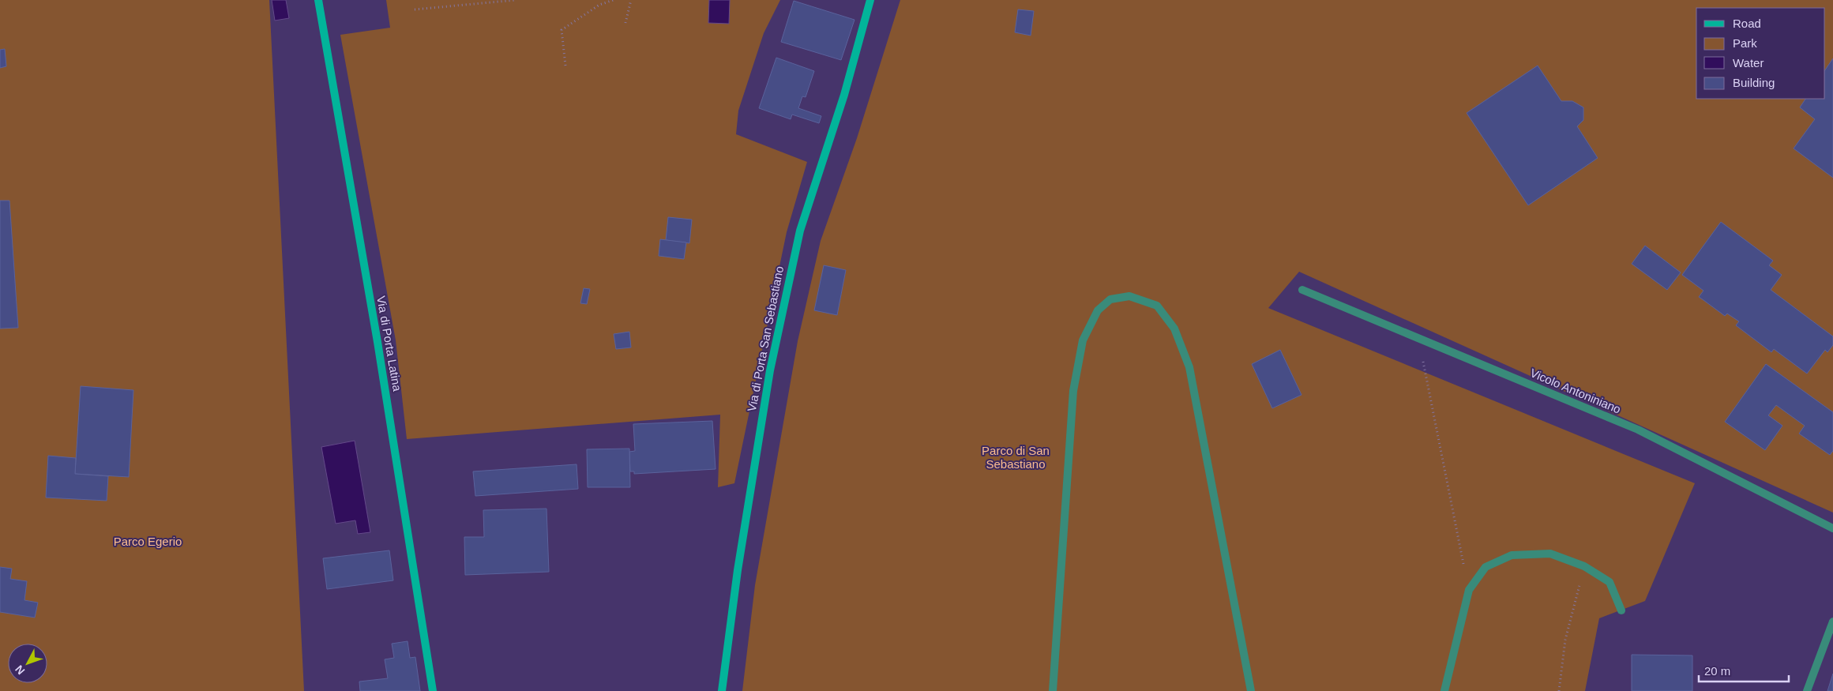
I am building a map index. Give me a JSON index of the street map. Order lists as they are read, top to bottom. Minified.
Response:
{"streets":{"street":["Via di Porta San Sebastiano","Via di Porta Latina","Vicolo Antoniniano"]},"parks":["Parco di San Sebastiano","Parco Egerio"],"legend":["Road","Park","Water","Building"],"scale_bar":"20 m","north":"bottom left"}
